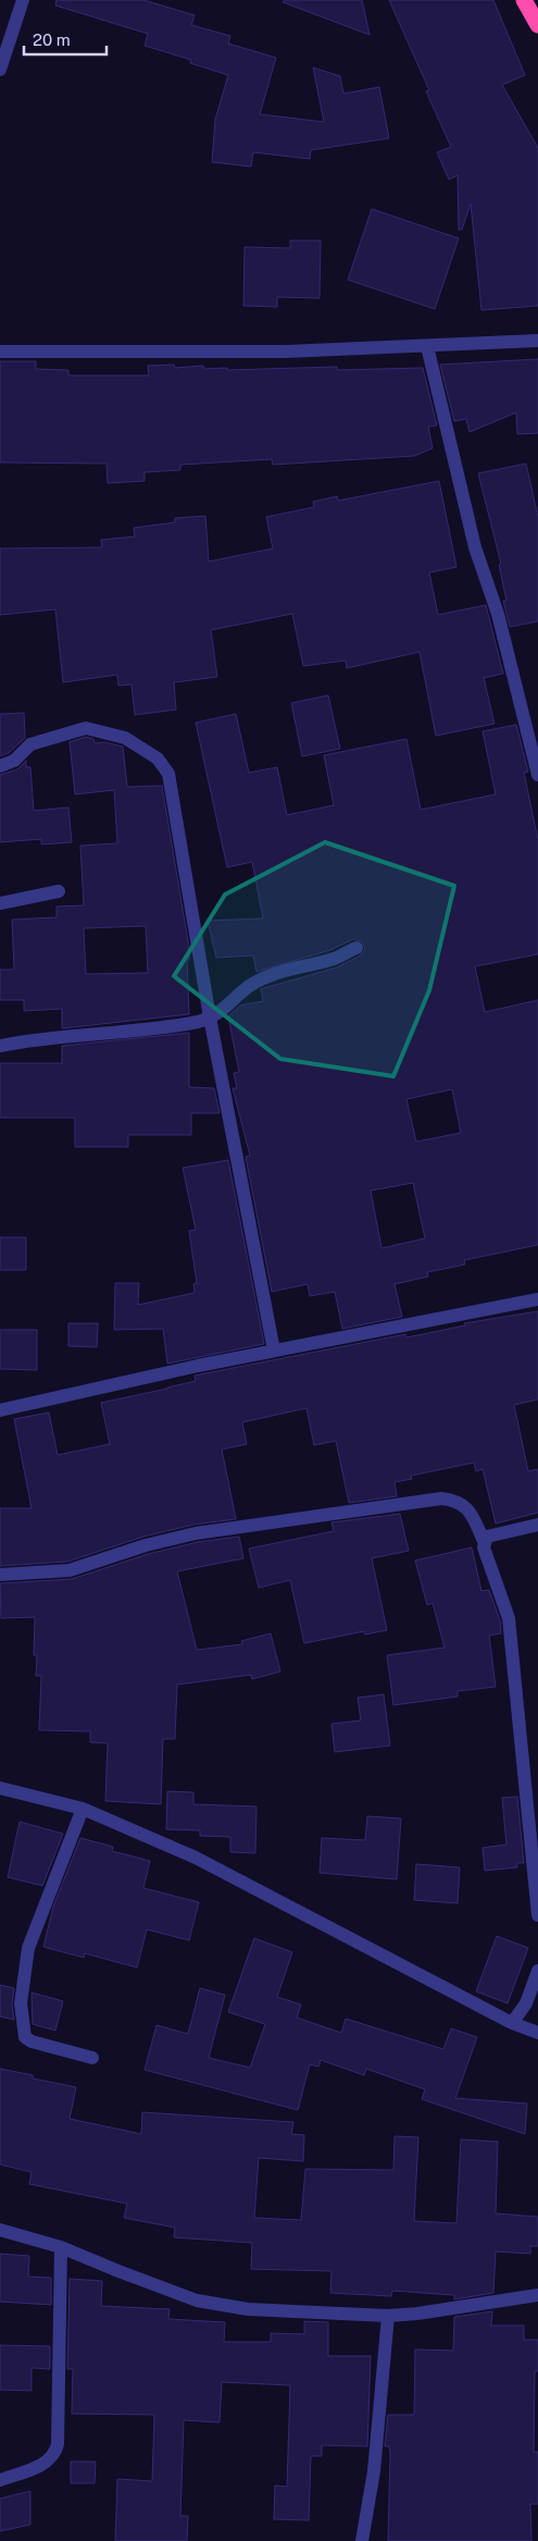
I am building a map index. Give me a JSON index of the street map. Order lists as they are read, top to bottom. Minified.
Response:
{"scale_bar":"20 m"}
